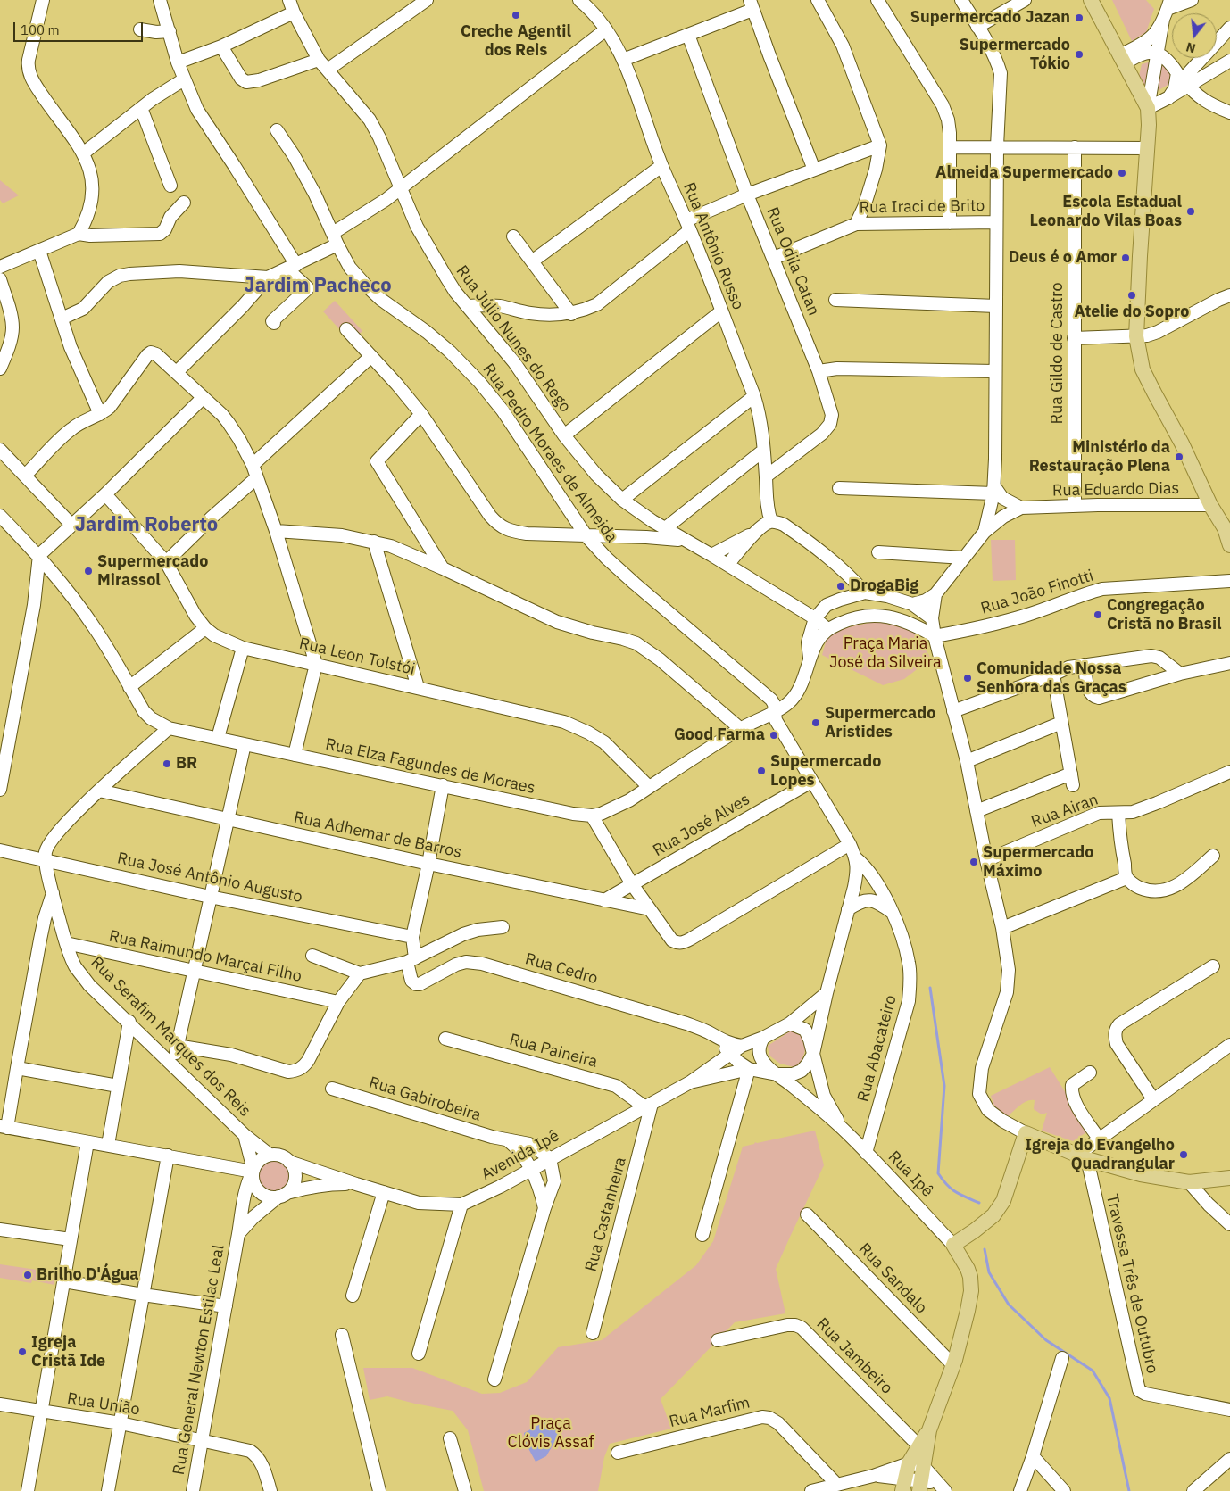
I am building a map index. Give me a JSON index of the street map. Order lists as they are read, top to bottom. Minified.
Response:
{"streets":{"street":["Rua Iraci de Brito","Rua Antônio Russo","Rua Odila Catan","Rua Júlio Nunes do Rego","Rua Gildo de Castro","Rua Pedro Moraes de Almeida","Rua Eduardo Dias","Rua João Finotti","Rua Leon Tolstói","Rua Elza Fagundes de Moraes","Rua Airan","Rua José Alves","Rua Adhemar de Barros","Rua José Antônio Augusto","Rua Raimundo Marçal Filho","Rua Cedro","Rua Serafim Marques dos Reis","Rua Abacateiro","Rua Paineira","Rua Gabirobeira","Avenida Ipê","Rua Ipê","Rua Castanheira","Rua Sandalo","Travessa Três de Outubro","Rua Jambeiro","Rua General Newton Estilac Leal","Rua União","Rua Marfim"]},"crossings":[["Rua Iraci de Brito","Rua Odila Catan"],["Rua Antônio Russo","Rua Odila Catan"],["Rua Júlio Nunes do Rego","Rua Elza Fagundes de Moraes"],["Rua Gildo de Castro","Rua Eduardo Dias"],["Rua Pedro Moraes de Almeida","Rua Elza Fagundes de Moraes"],["Rua Pedro Moraes de Almeida","Rua José Alves"],["Rua Pedro Moraes de Almeida","Rua Abacateiro"],["Rua Leon Tolstói","Rua Elza Fagundes de Moraes"],["Rua José Alves","Rua Adhemar de Barros"],["Rua José Antônio Augusto","Rua Serafim Marques dos Reis"],["Rua Raimundo Marçal Filho","Rua Serafim Marques dos Reis"],["Rua Cedro","Avenida Ipê"],["Rua Serafim Marques dos Reis","Avenida Ipê"],["Rua Serafim Marques dos Reis","Rua General Newton Estilac Leal"],["Rua Abacateiro","Rua Ipê"],["Rua Paineira","Avenida Ipê"],["Rua Paineira","Rua Castanheira"],["Rua Gabirobeira","Avenida Ipê"],["Avenida Ipê","Rua Ipê"],["Avenida Ipê","Rua Castanheira"],["Avenida Ipê","Rua General Newton Estilac Leal"],["Rua General Newton Estilac Leal","Rua União"]],"districts":["Jardim Pacheco","Jardim Roberto"],"parks":["Praça Maria José da Silveira","Praça Clóvis Assaf"],"places":["Creche Agentil dos Reis","Supermercado Jazan","Supermercado Tókio","Almeida Supermercado","Escola Estadual Leonardo Vilas Boas","Deus é o Amor","Atelie do Sopro","Ministério da Restauração Plena","Supermercado Mirassol","DrogaBig","Congregação Cristã no Brasil","Comunidade Nossa Senhora das Graças","Supermercado Aristides","Good Farma","BR","Supermercado Lopes","Supermercado Máximo","Igreja do Evangelho Quadrangular","Brilho D'Água","Igreja Cristã Ide"],"scale_bar":"100 m","north":"bottom"}
